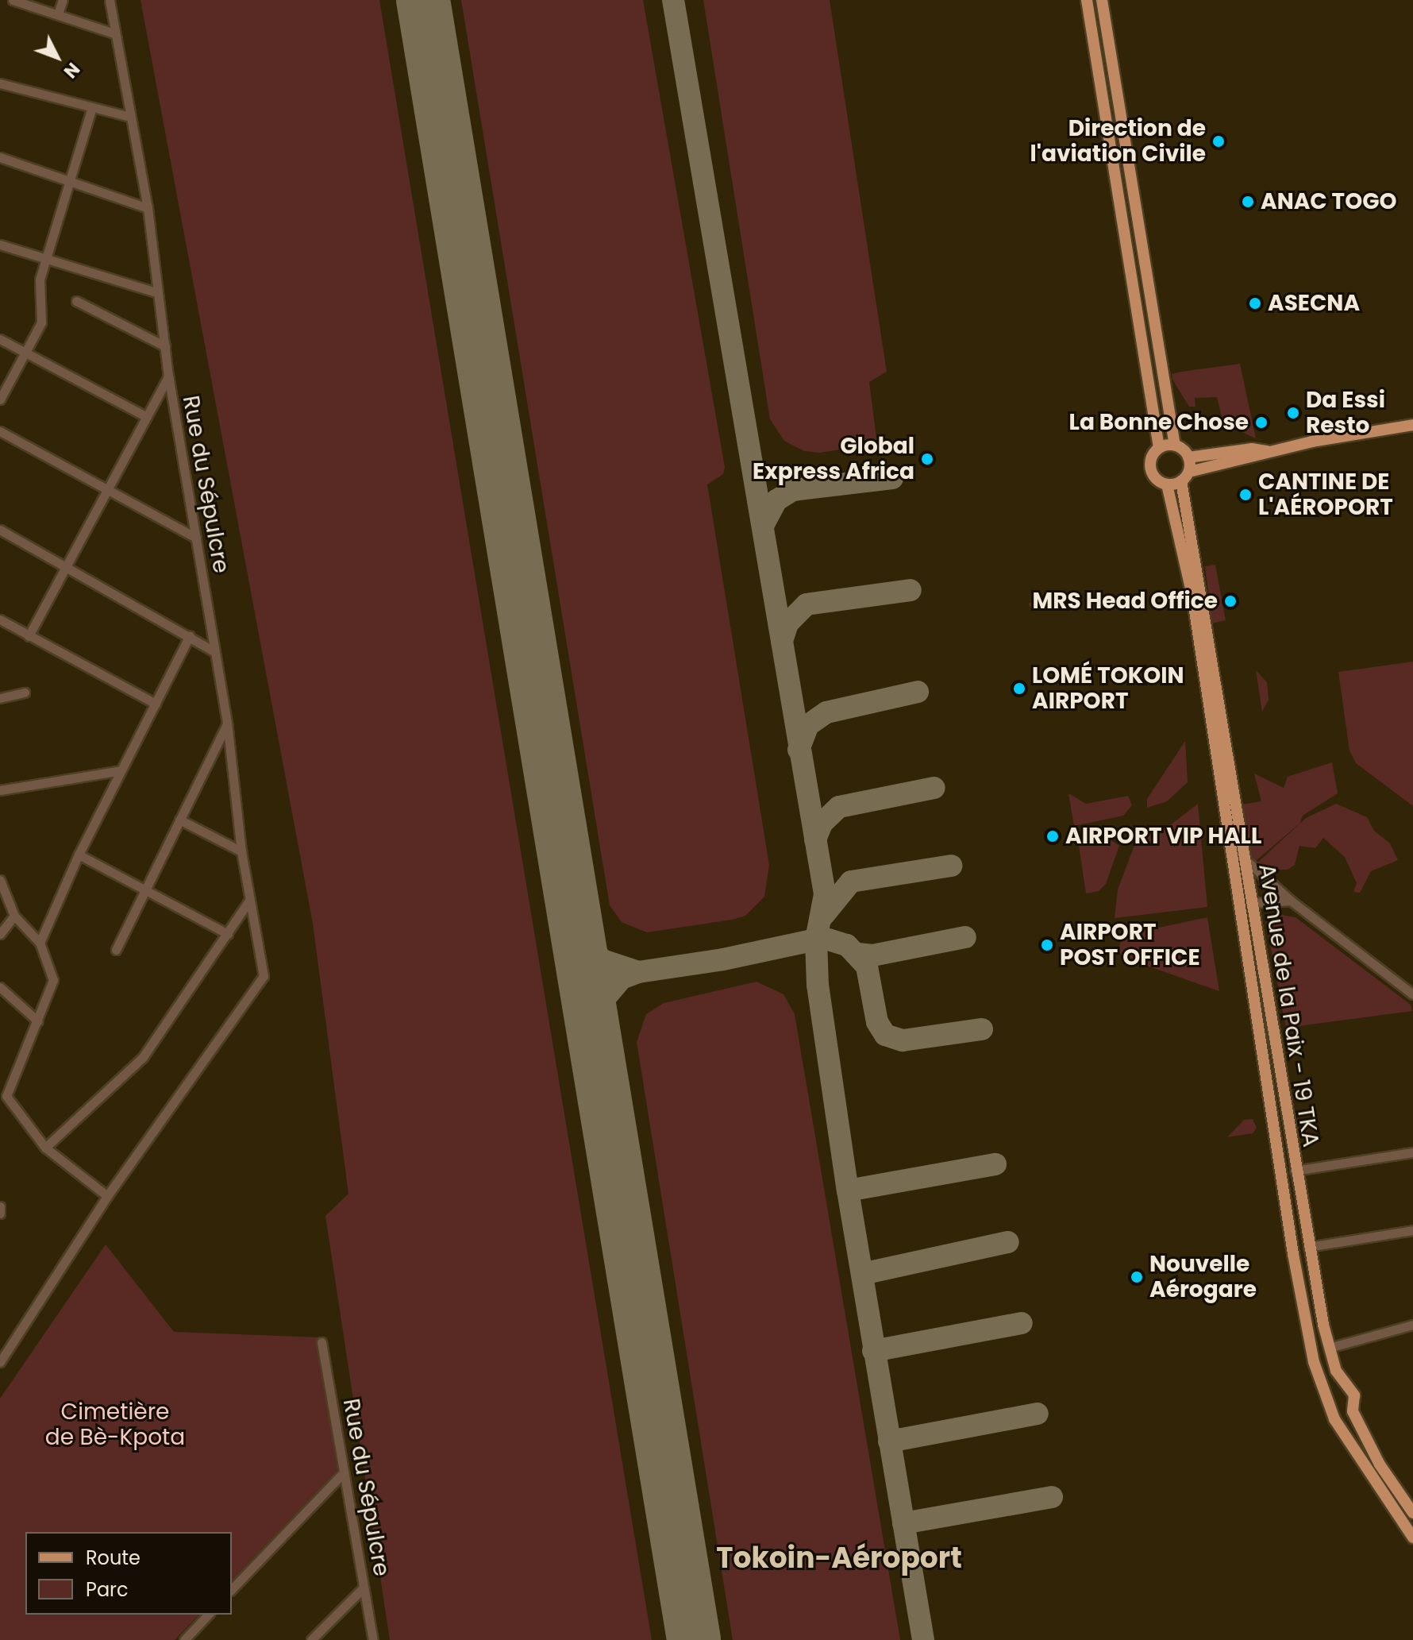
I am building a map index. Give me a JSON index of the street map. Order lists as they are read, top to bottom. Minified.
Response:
{"streets":{"main road":["Avenue de la Paix - 19 TKA"],"street":["Rue du Sépulcre"]},"districts":["Tokoin-Aéroport"],"parks":["Cimetière de Bè-Kpota"],"places":["Direction de l'aviation Civile","ANAC TOGO","ASECNA","Da Essi Resto","La Bonne Chose","Global Express Africa","CANTINE DE L'AÉROPORT","MRS Head Office","LOMÉ TOKOIN AIRPORT","AIRPORT VIP HALL","AIRPORT POST OFFICE","Nouvelle Aérogare"],"legend":["Route","Parc"],"north":"bottom right"}
